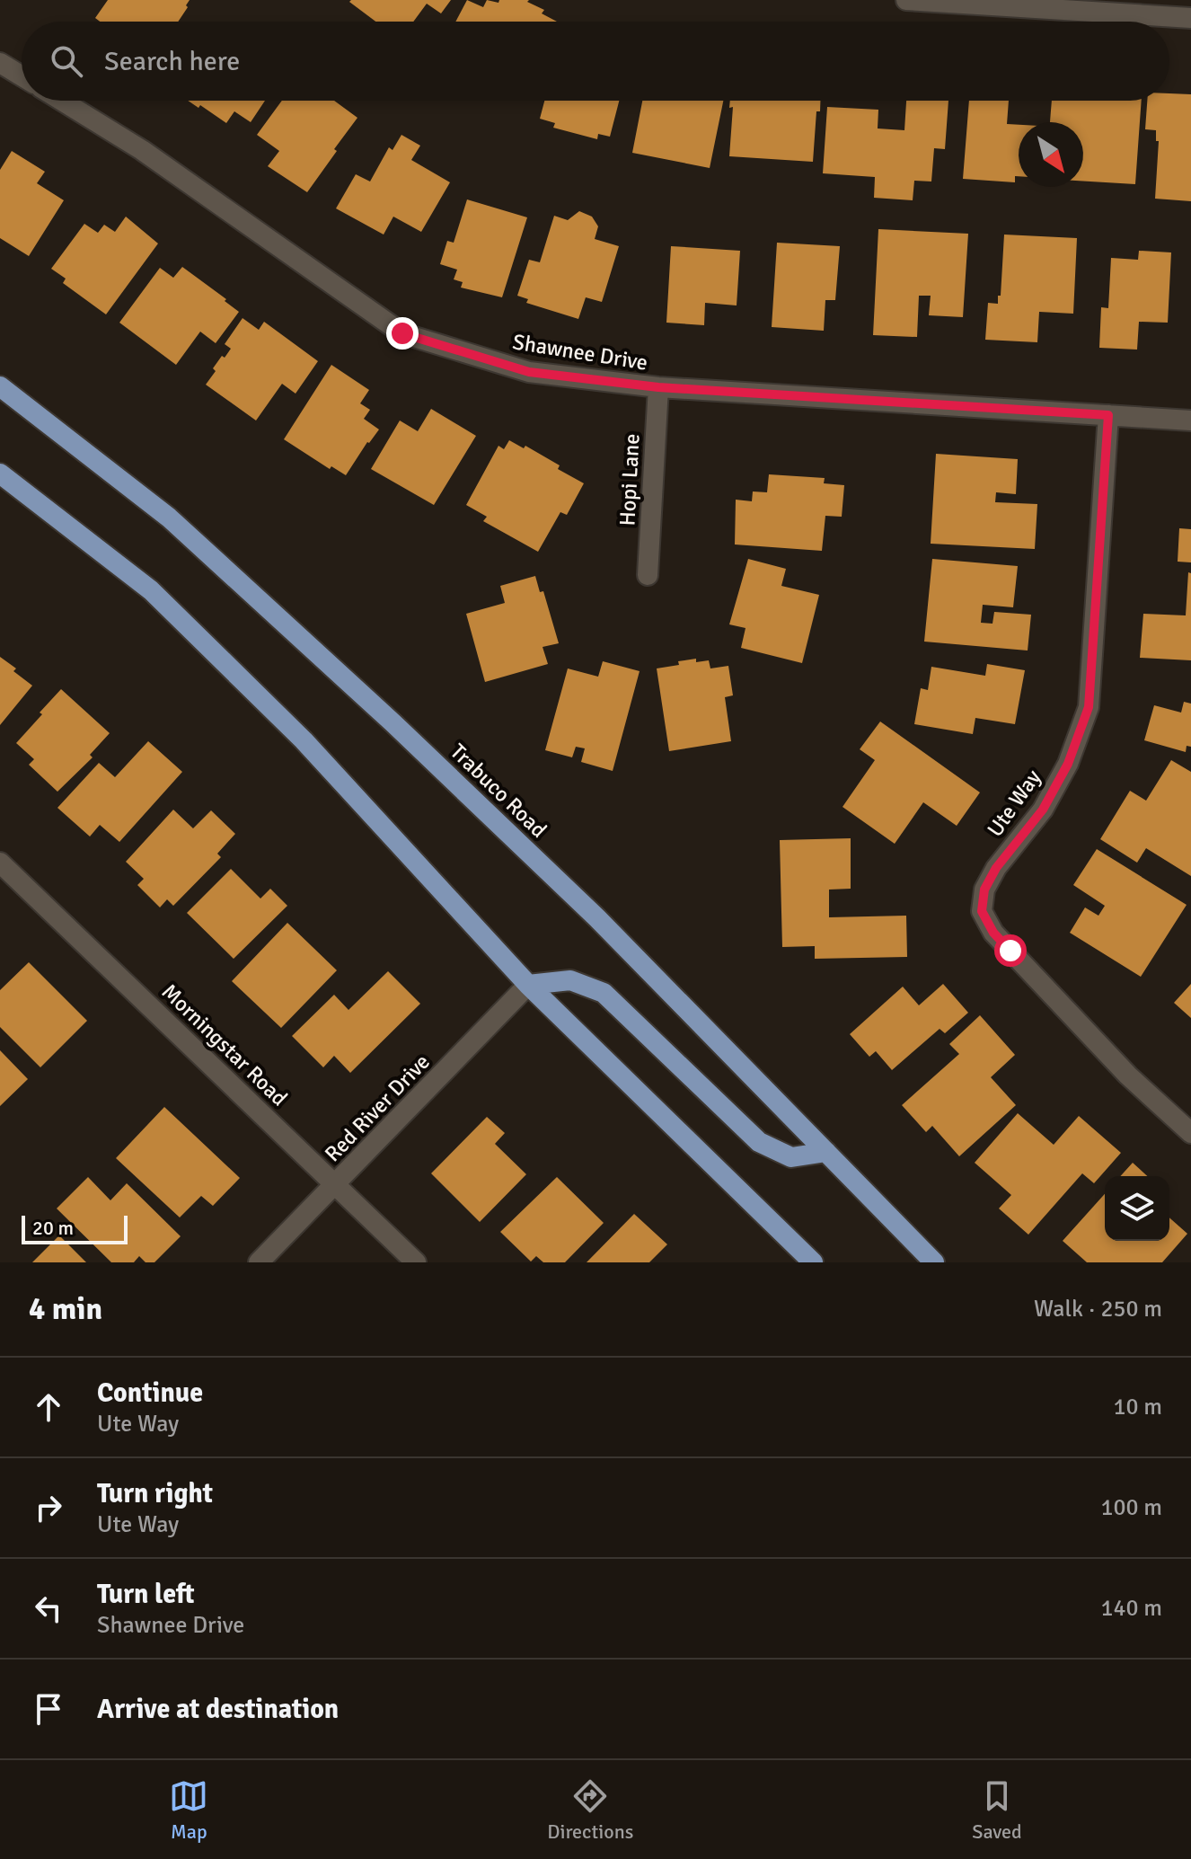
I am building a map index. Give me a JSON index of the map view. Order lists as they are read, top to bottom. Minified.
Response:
{"streets":{"main road":["Trabuco Road"],"street":["Shawnee Drive","Hopi Lane","Ute Way","Morningstar Road","Red River Drive"]},"crossings":[["Shawnee Drive","Hopi Lane"],["Shawnee Drive","Ute Way"],["Morningstar Road","Red River Drive"]],"scale_bar":"20 m","north":"bottom right","page":{"search":"Search here","scale":"20 m","heading":["4 min","Walk · 250 m"],"list":[["Continue","Ute Way","10 m"],["Turn right","Ute Way","100 m"],["Turn left","Shawnee Drive","140 m"],"Arrive at destination"],"nav":["Map","Directions","Saved"]}}
